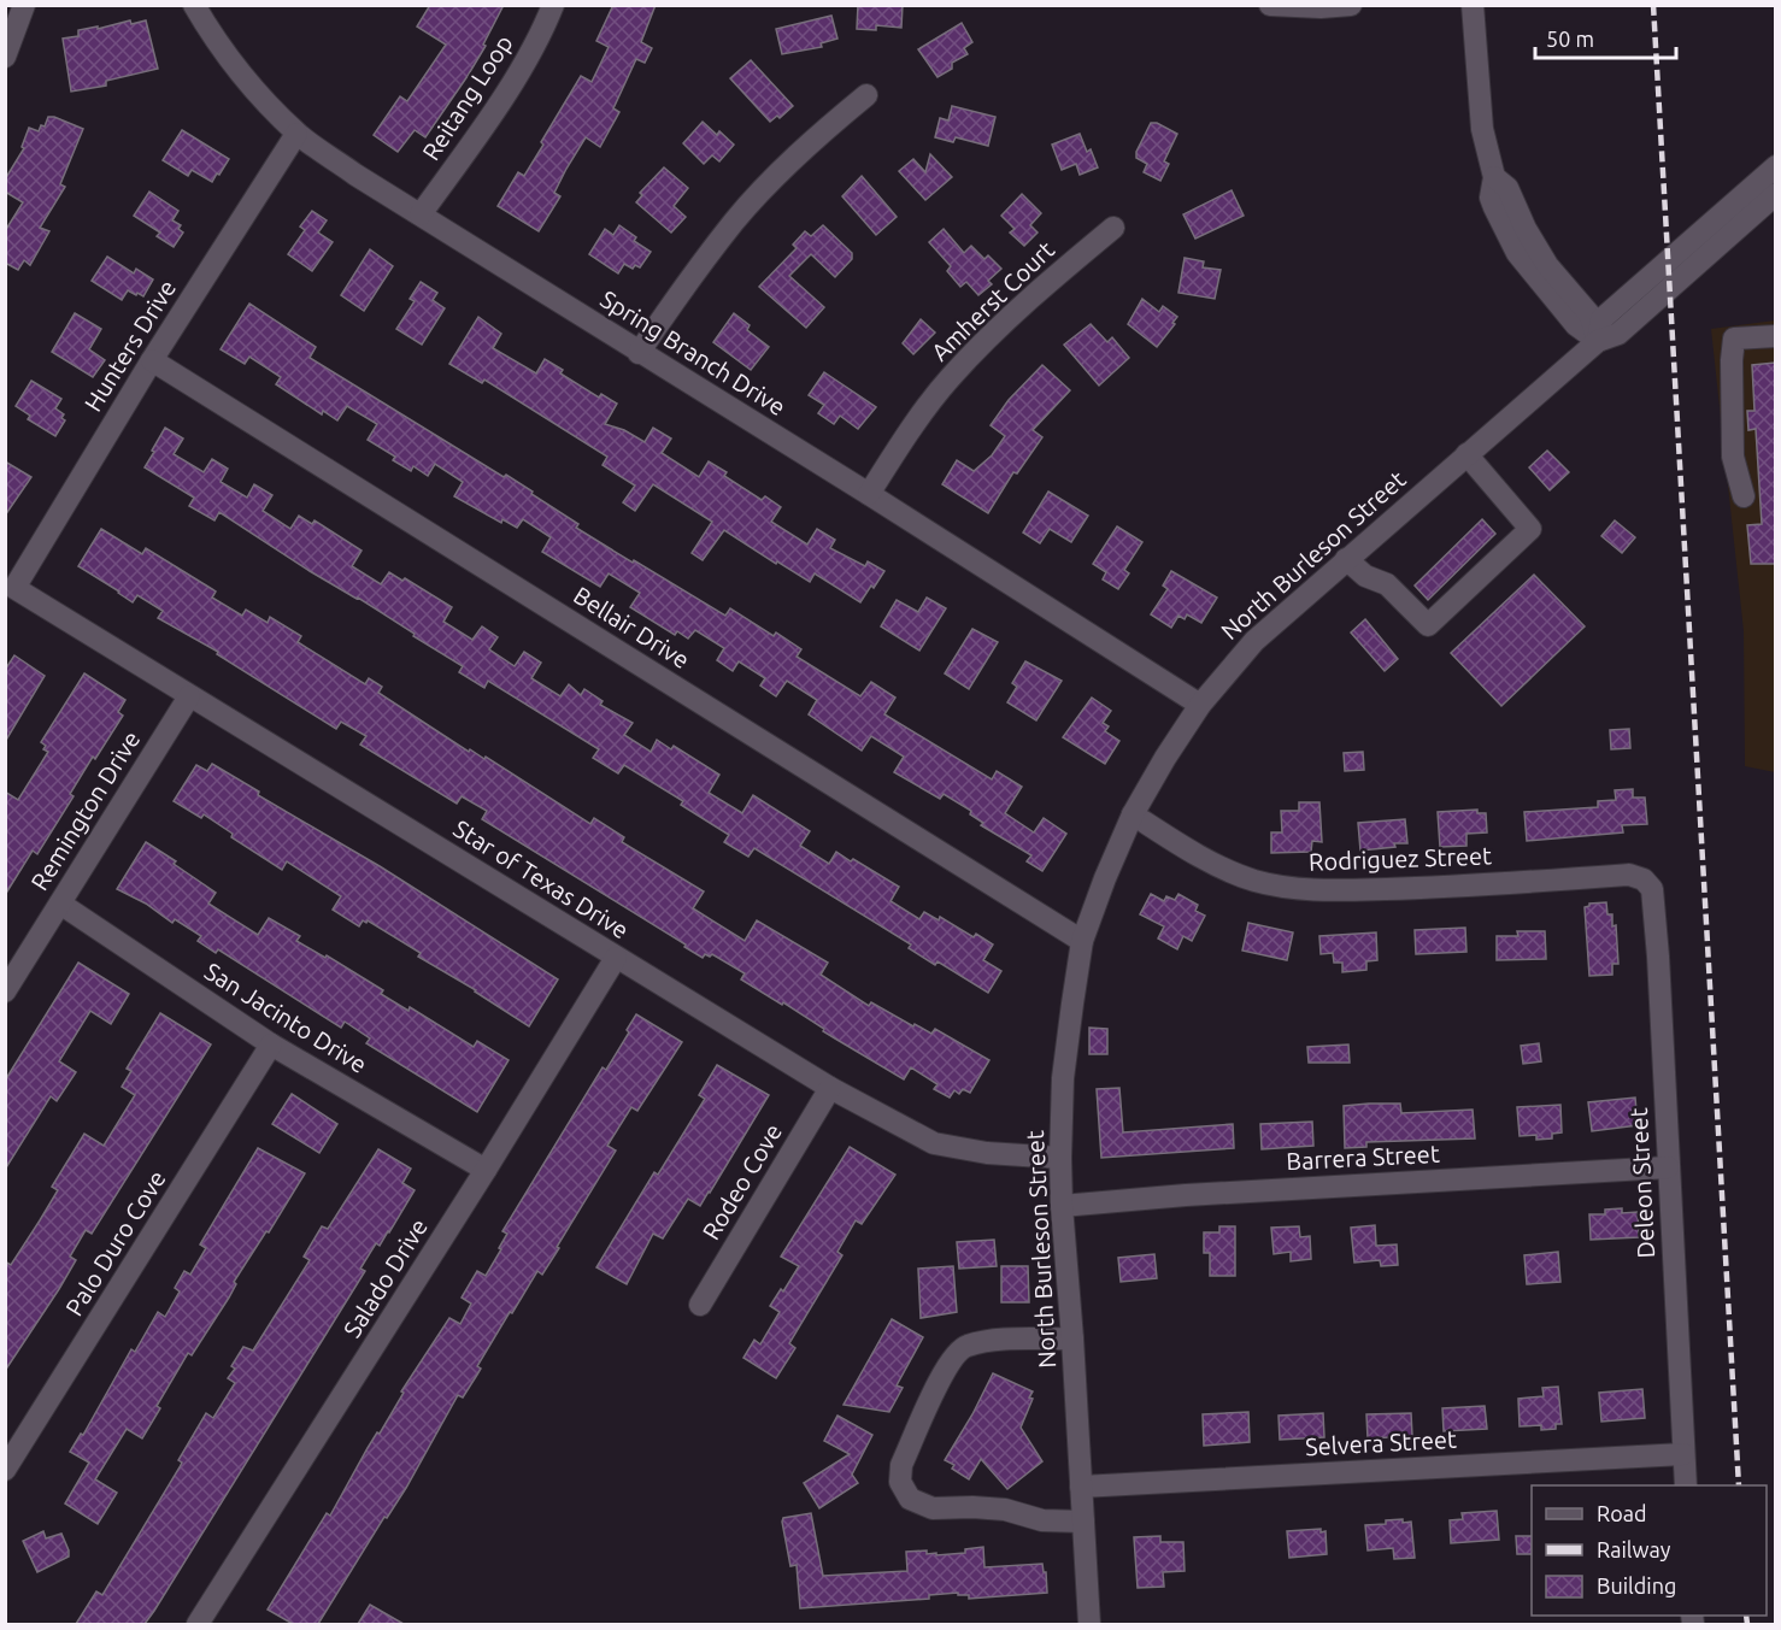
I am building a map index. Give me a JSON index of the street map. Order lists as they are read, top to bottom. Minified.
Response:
{"streets":{"street":["Reitang Loop","Amherst Court","Hunters Drive","Spring Branch Drive","North Burleson Street","Bellair Drive","Remington Drive","Rodriguez Street","Star of Texas Drive","San Jacinto Drive","Barrera Street","Rodeo Cove","Deleon Street","Palo Duro Cove","Salado Drive","Selvera Street"]},"crossings":[["Reitang Loop","Spring Branch Drive"],["Amherst Court","Spring Branch Drive"],["Hunters Drive","Spring Branch Drive"],["Hunters Drive","Bellair Drive"],["Hunters Drive","Star of Texas Drive"],["Spring Branch Drive","North Burleson Street"],["North Burleson Street","Bellair Drive"],["North Burleson Street","Rodriguez Street"],["North Burleson Street","Star of Texas Drive"],["North Burleson Street","Barrera Street"],["North Burleson Street","Selvera Street"],["Remington Drive","Star of Texas Drive"],["Remington Drive","San Jacinto Drive"],["Rodriguez Street","Deleon Street"],["Star of Texas Drive","Rodeo Cove"],["Star of Texas Drive","Salado Drive"],["San Jacinto Drive","Palo Duro Cove"],["San Jacinto Drive","Salado Drive"],["Barrera Street","Deleon Street"],["Deleon Street","Selvera Street"]],"legend":["Road","Railway","Building"],"scale_bar":"50 m"}
